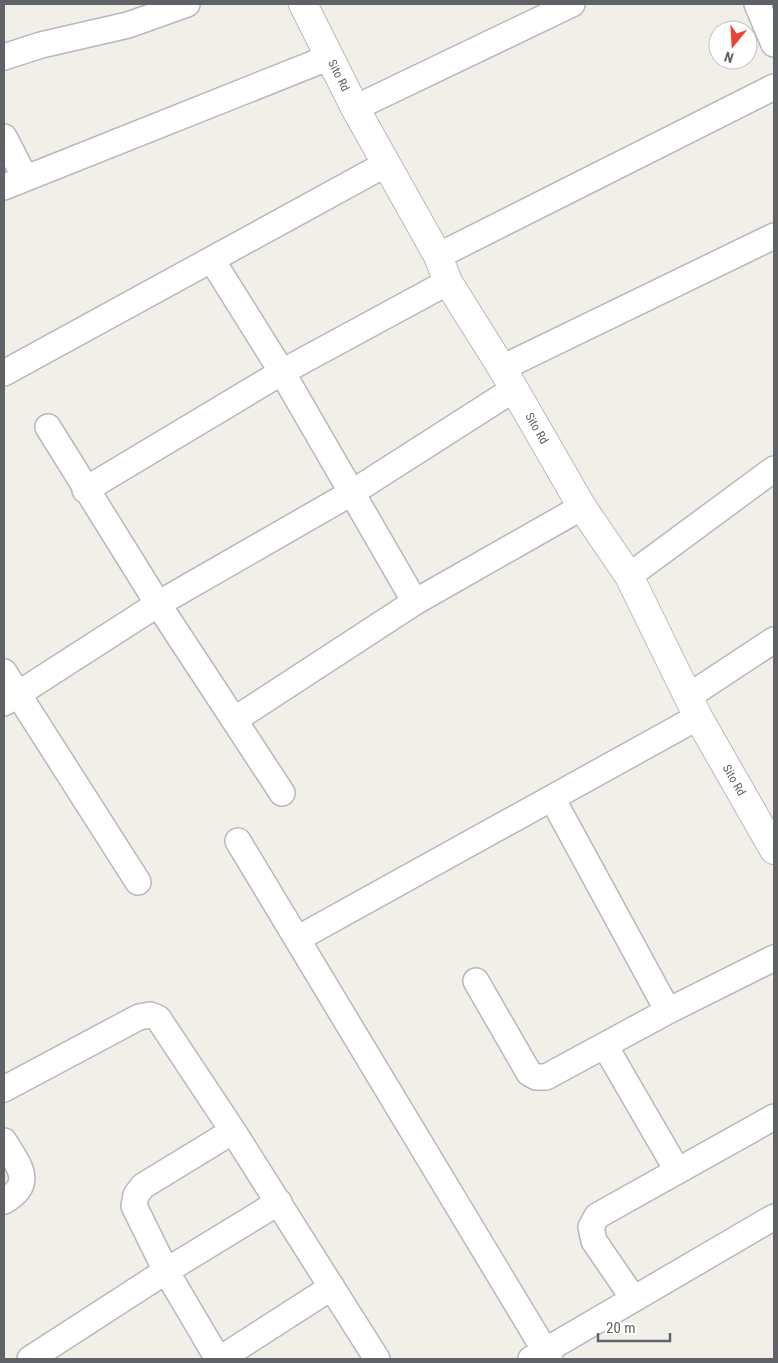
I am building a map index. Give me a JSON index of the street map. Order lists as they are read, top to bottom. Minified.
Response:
{"streets":{"main road":["Sito Rd"]},"scale_bar":"20 m","north":"bottom"}
